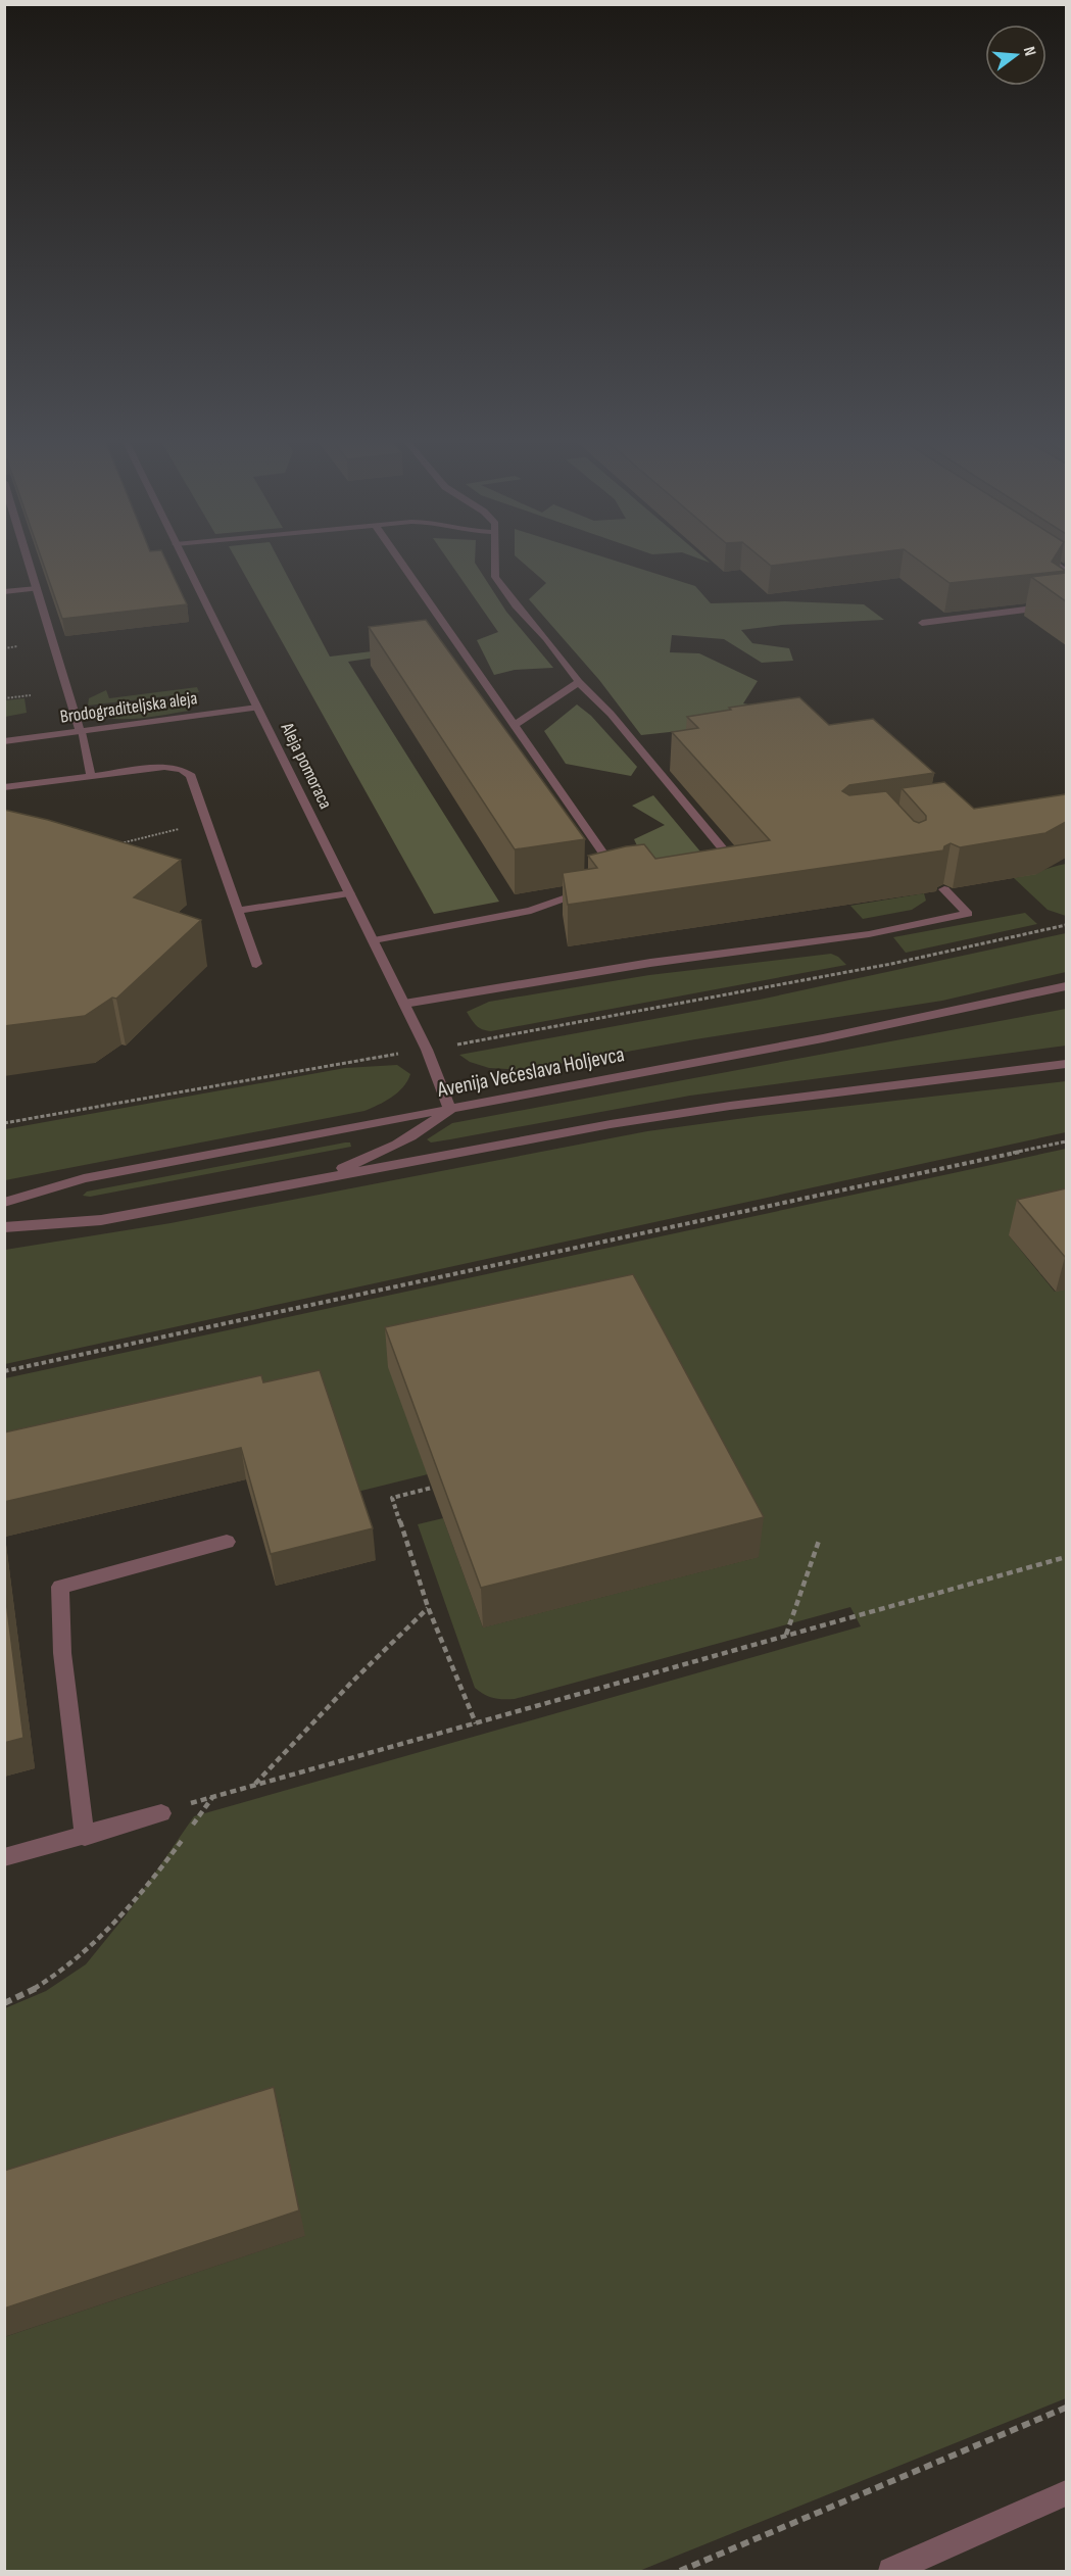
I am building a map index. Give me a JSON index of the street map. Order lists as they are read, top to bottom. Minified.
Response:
{"streets":{"street":["Brodograditeljska aleja","Aleja pomoraca","Avenija Većeslava Holjevca"]},"crossings":[["Brodograditeljska aleja","Aleja pomoraca"],["Aleja pomoraca","Avenija Većeslava Holjevca"]],"north":"right"}
